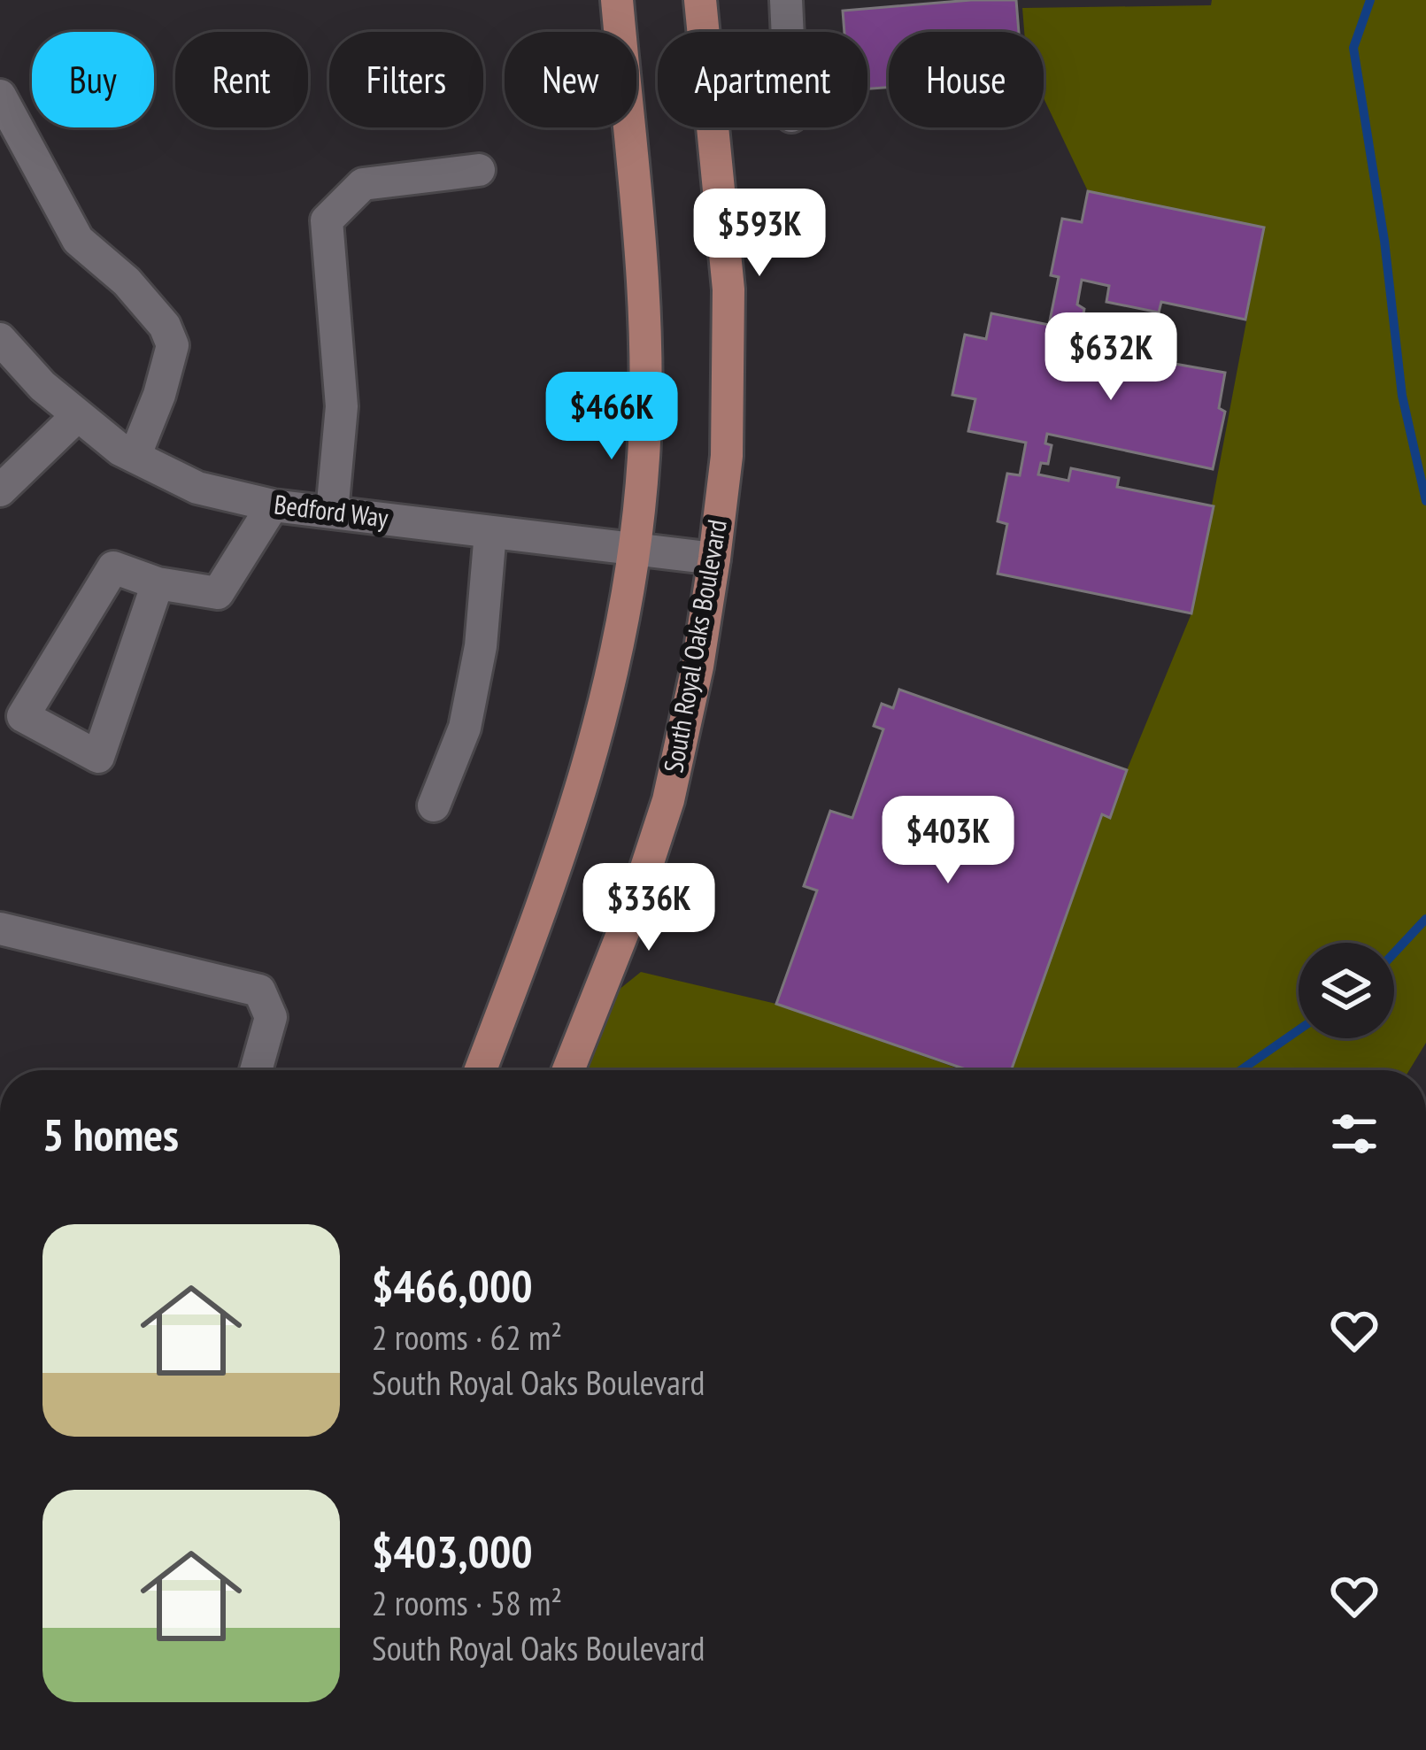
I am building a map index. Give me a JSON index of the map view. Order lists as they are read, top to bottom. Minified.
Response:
{"streets":{"main road":["South Royal Oaks Boulevard"],"street":["Bedford Way"]},"crossings":[["Bedford Way","South Royal Oaks Boulevard"]],"page":{"chip":["Buy","Rent","Filters","New","Apartment","House"],"price":["$593K","$632K","$466K","$403K","$336K"],"heading":"5 homes","list":[{"name":"$466,000","note":"2 rooms · 62 m² · South Royal Oaks Boulevard"},{"name":"$403,000","note":"2 rooms · 58 m² · South Royal Oaks Boulevard"}]}}
